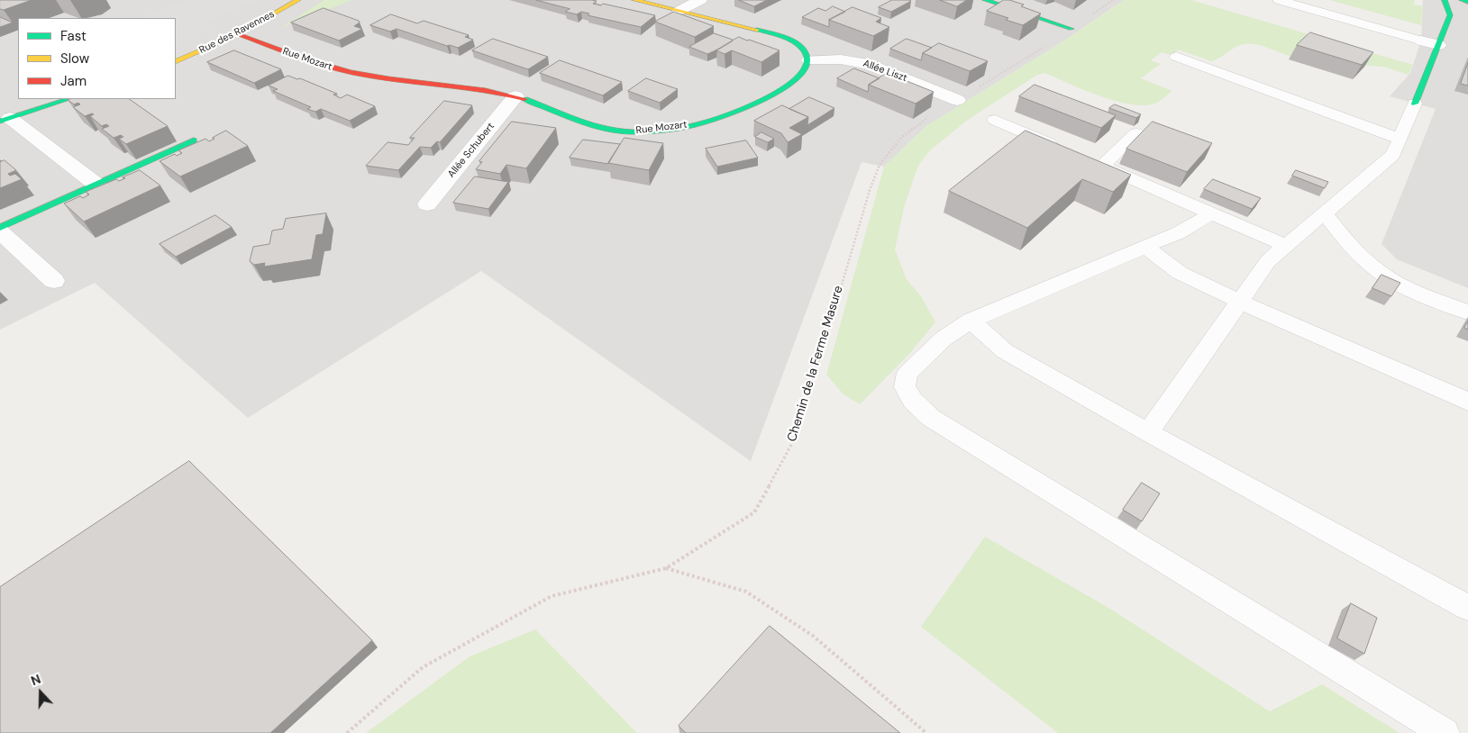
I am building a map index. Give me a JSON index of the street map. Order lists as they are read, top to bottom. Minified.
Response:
{"streets":{"street":["Rue des Ravennes","Rue Mozart","Allée Liszt","Allée Schubert"],"path":["Chemin de la Ferme Masure"]},"crossings":[["Rue des Ravennes","Rue Mozart"],["Rue Mozart","Allée Liszt"],["Rue Mozart","Allée Schubert"],["Allée Liszt","Chemin de la Ferme Masure"]],"legend":["Fast","Slow","Jam"],"north":"top"}
